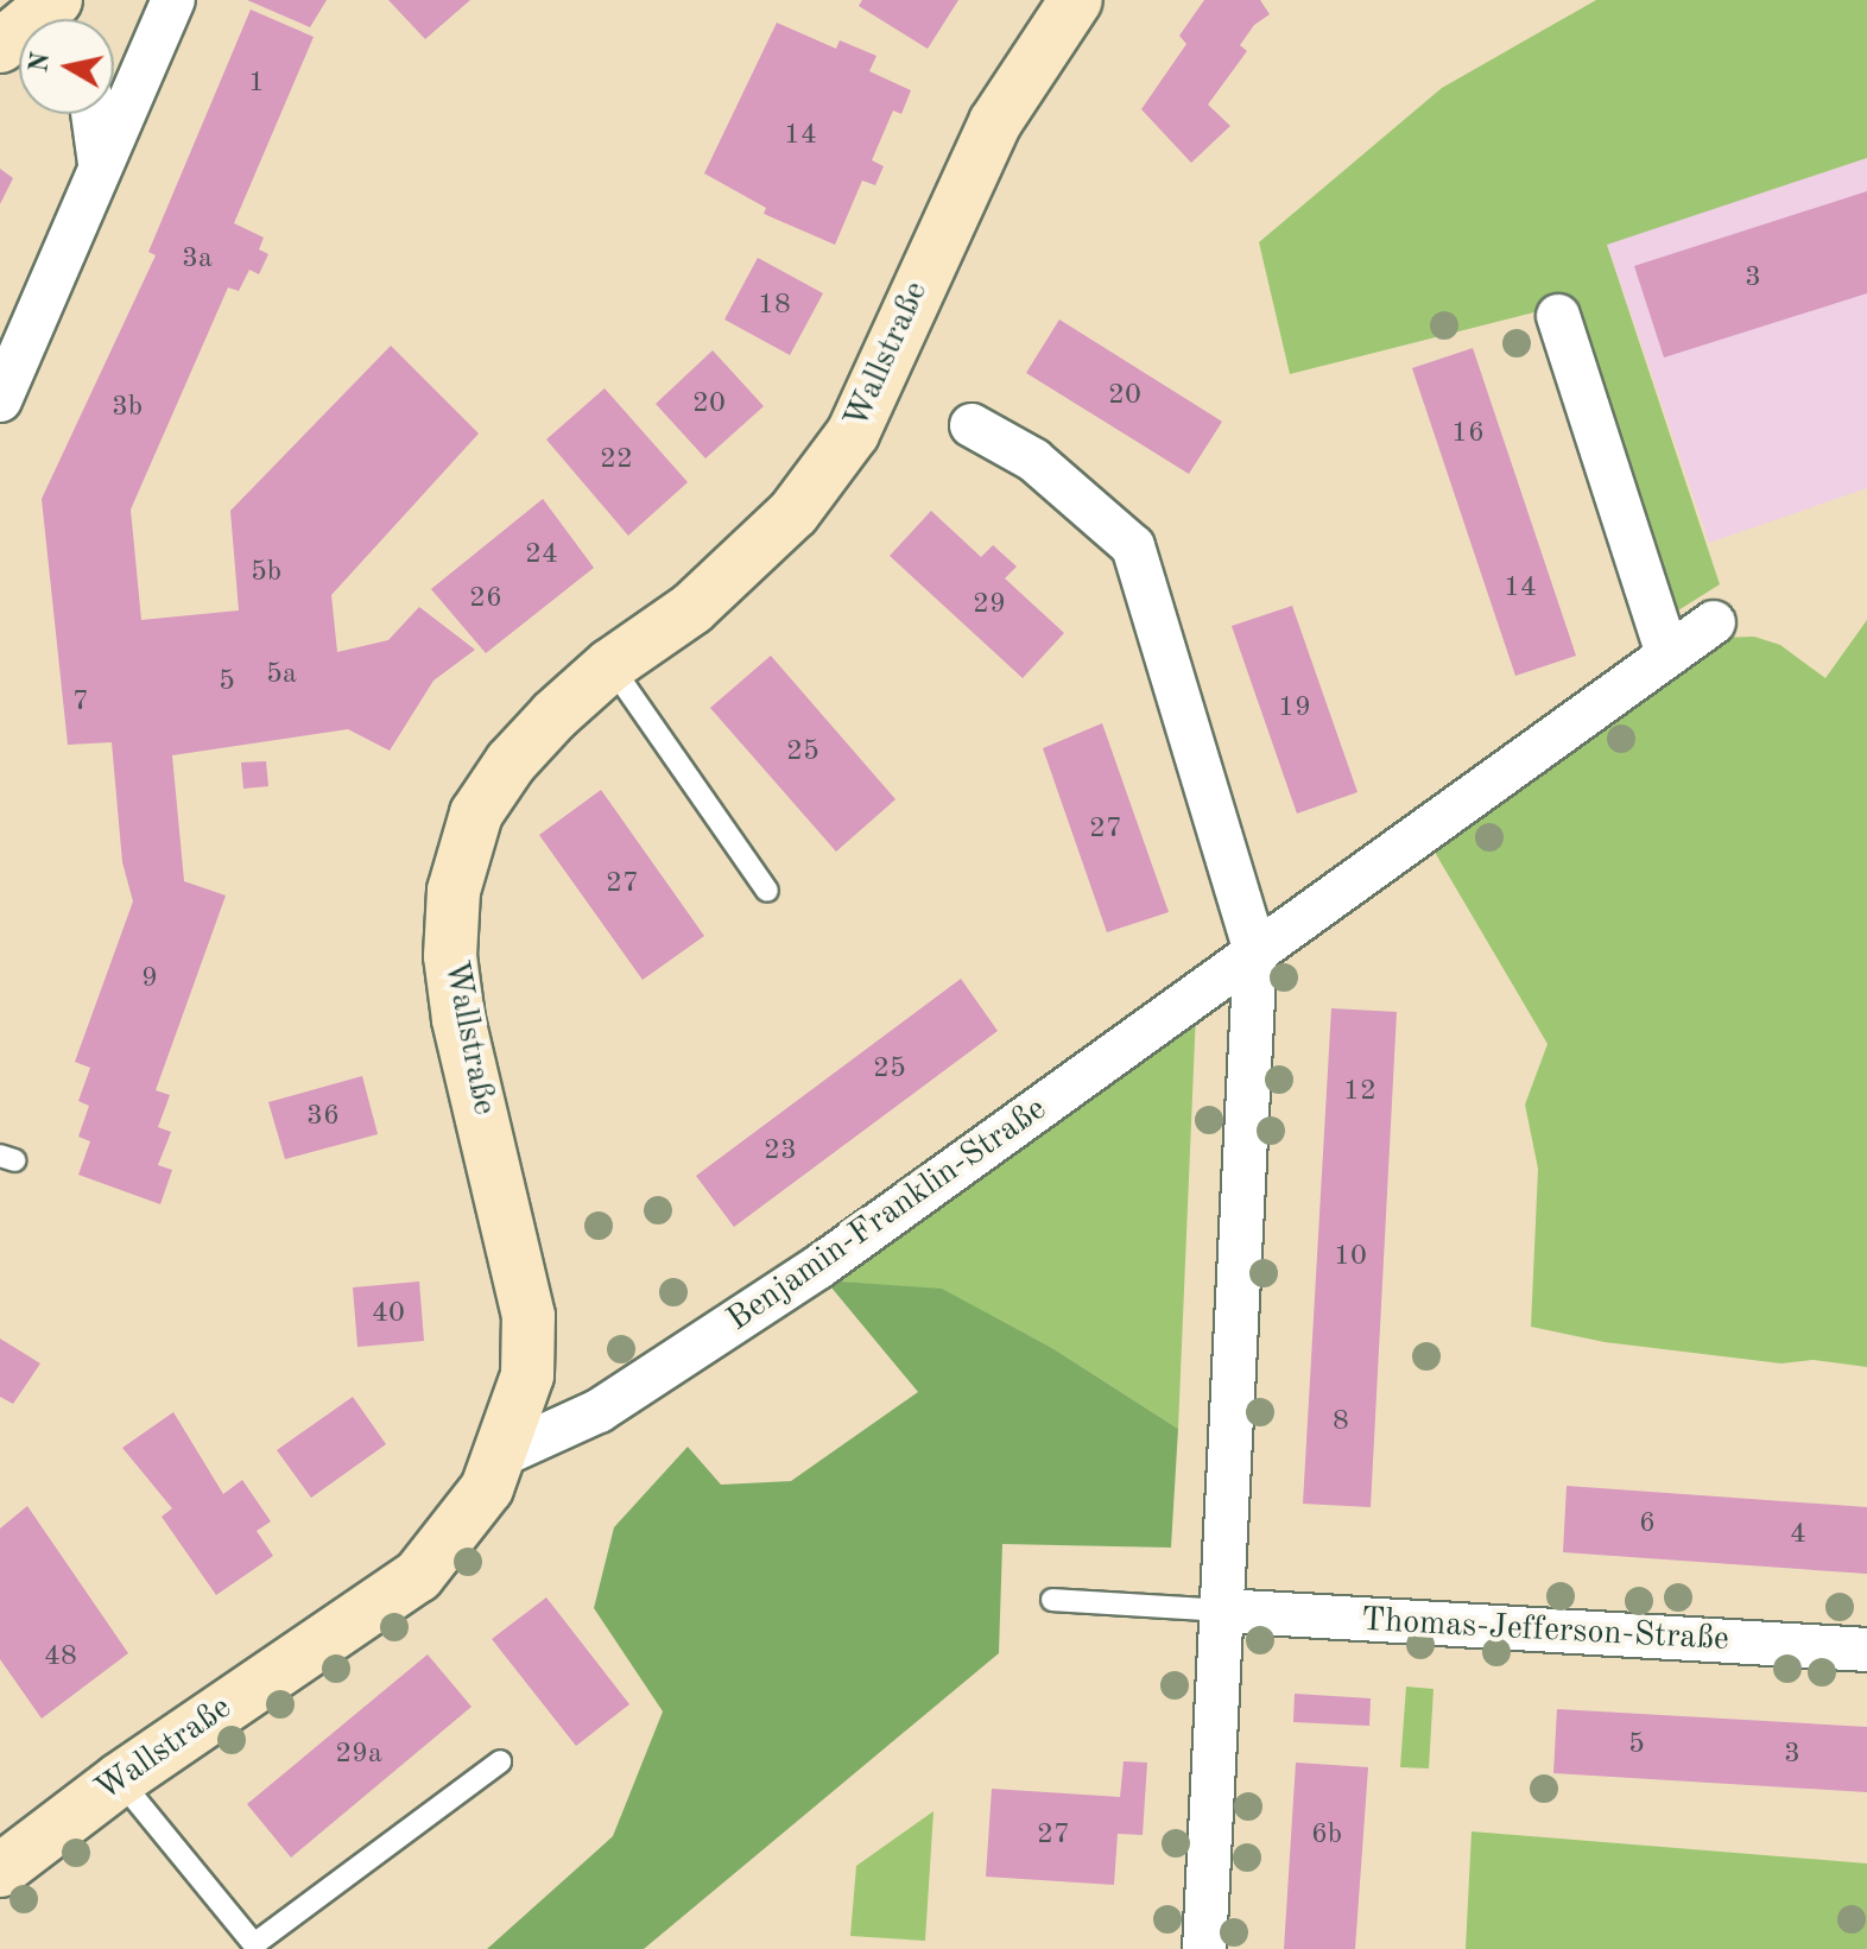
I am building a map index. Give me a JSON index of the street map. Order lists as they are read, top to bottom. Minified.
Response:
{"streets":{"street":["Wallstraße","Benjamin-Franklin-Straße","Thomas-Jefferson-Straße"]},"crossings":[["Wallstraße","Benjamin-Franklin-Straße"]],"house_numbers":["1","14","3a","3","18","20","20","3b","16","22","24","5b","14","26","29","5a","5","7","19","25","27","27","9","25","12","36","23","10","40","8","6","4","48","5","29a","3","27","6b"],"north":"left"}
